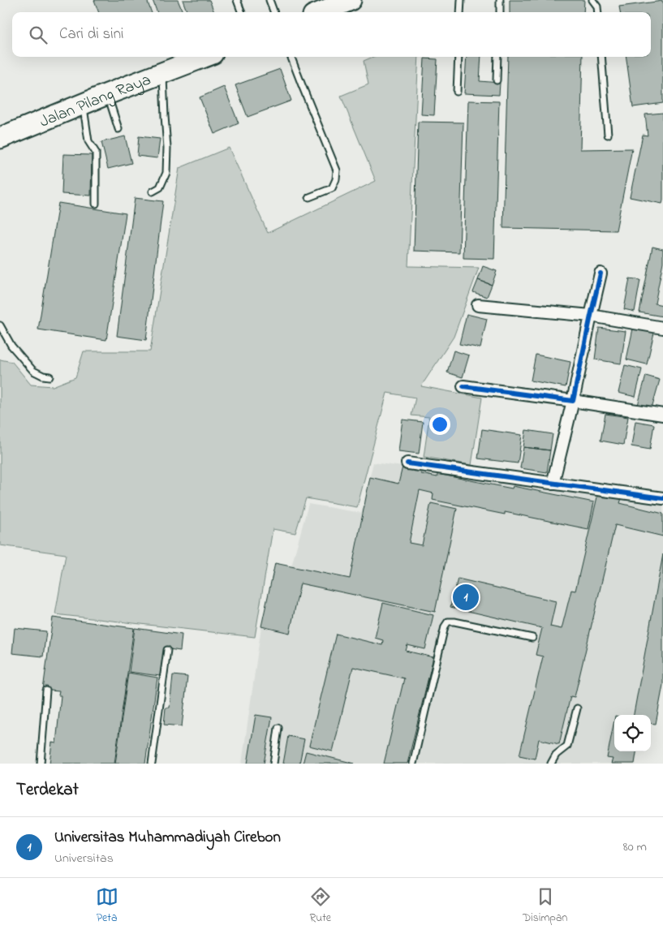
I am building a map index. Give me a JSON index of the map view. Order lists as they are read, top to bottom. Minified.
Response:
{"streets":{"highway":["Jalan Pilang Raya"]},"page":{"search":"Cari di sini","pins":"1","heading":"Terdekat","list":[{"mark":"1","name":"Universitas Muhammadiyah Cirebon","note":"Universitas","value":"80 m"}],"nav":["Peta","Rute","Disimpan"]}}
